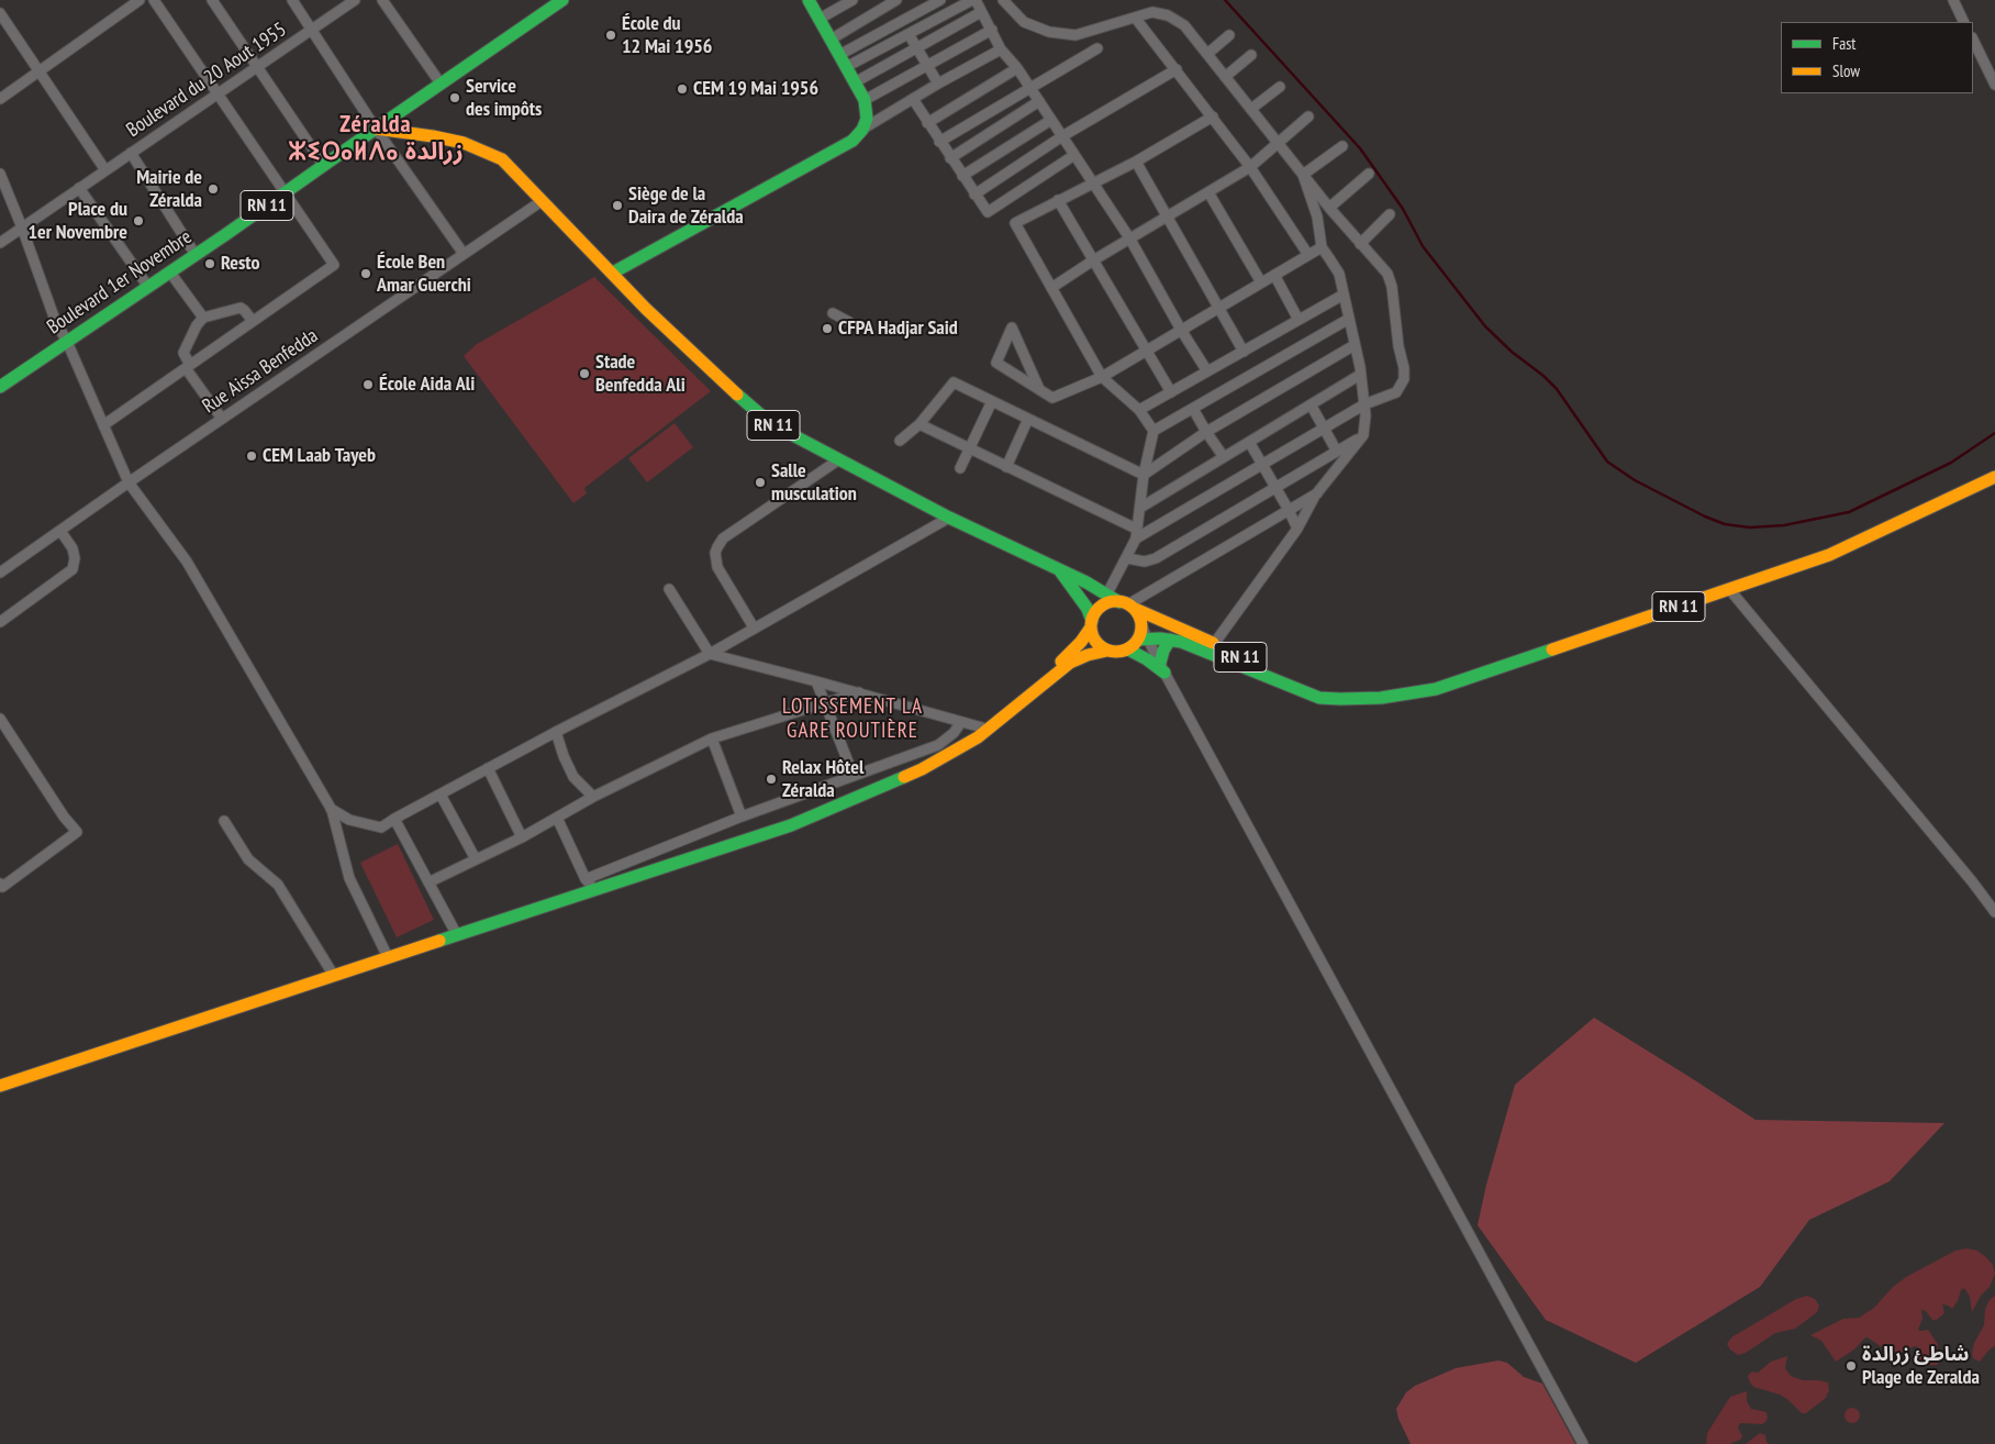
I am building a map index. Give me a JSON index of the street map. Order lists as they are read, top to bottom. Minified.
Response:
{"streets":{"main road":["RN 11","Boulevard 1er Novembre"],"street":["Boulevard du 20 Aout 1955","Rue Aissa Benfedda"]},"crossings":[["RN 11","Boulevard 1er Novembre"],["RN 11","Rue Aissa Benfedda"]],"districts":["Zéralda ⵣⵉⵔⴰⵍⴷⴰ زرالدة","LOTISSEMENT LA GARE ROUTIÈRE"],"places":["École du 12 Mai 1956","CEM 19 Mai 1956","Service des impôts","Mairie de Zéralda","Siège de la Daira de Zéralda","Place du 1er Novembre","Resto","École Ben Amar Guerchi","CFPA Hadjar Said","Stade Benfedda Ali","École Aida Ali","CEM Laab Tayeb","Salle musculation","Relax Hôtel Zéralda","شاطئ زرالدة Plage de Zeralda"],"legend":["Fast","Slow"]}
